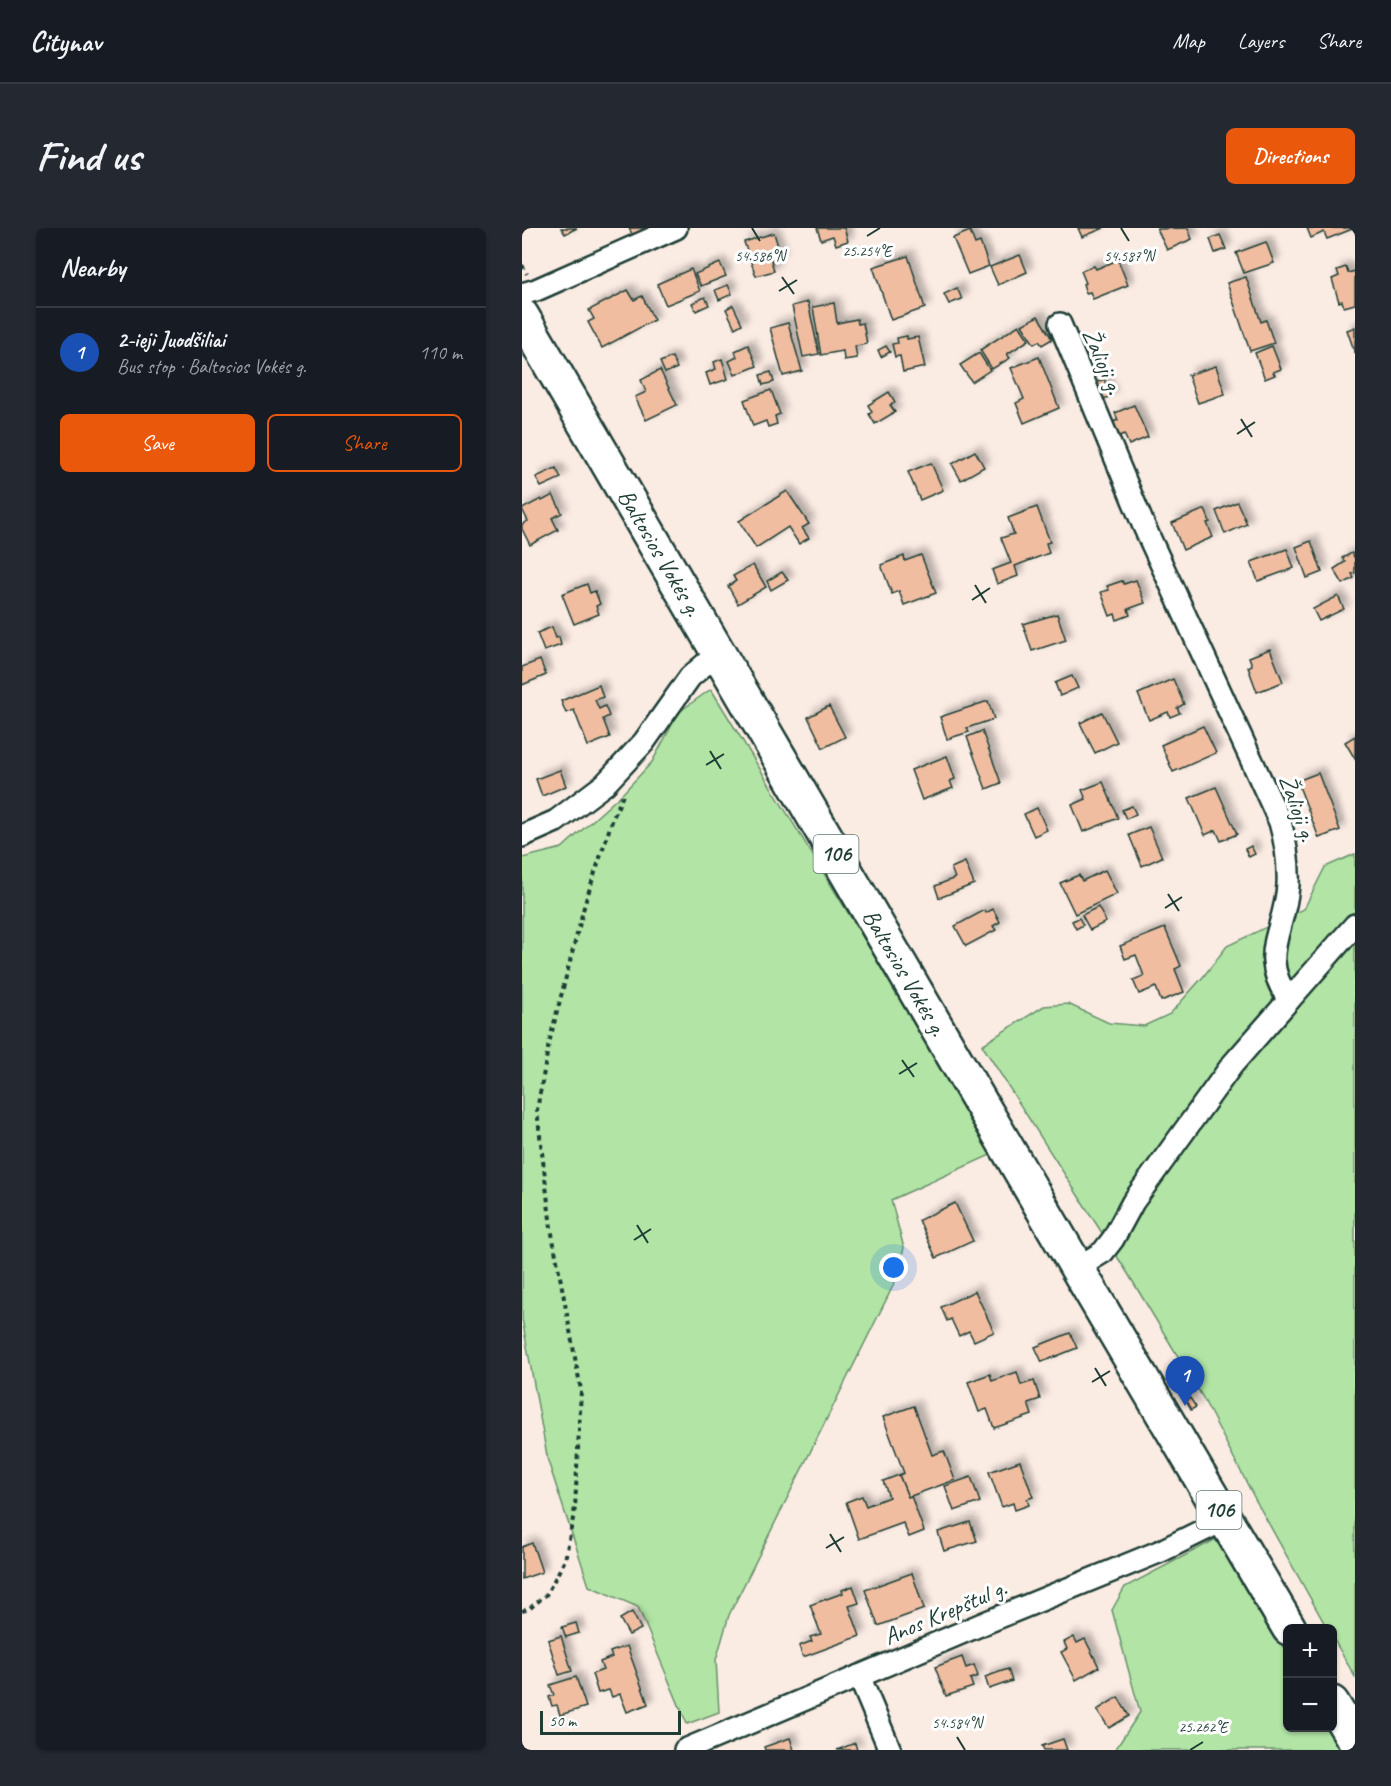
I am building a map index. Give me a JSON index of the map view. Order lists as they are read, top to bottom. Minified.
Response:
{"streets":{"main road":["Baltosios Vokės g.","106"],"street":["Žalioji g.","Anos Krepštul g."]},"crossings":[["Baltosios Vokės g.","Anos Krepštul g."]],"scale_bar":"50 m","page":{"header":"Citynav","nav":["Map","Layers","Share"],"buttons":["Directions",["Save","Share"]],"title":"Find us","heading":"Nearby","list":[{"mark":"1","name":"2-ieji Juodšiliai","note":"Bus stop · Baltosios Vokės g.","value":"110 m"}],"pins":"1","map_buttons":["+","−"],"scale":"50 m"},"coordinates":["25.254°E","54.586°N","54.587°N","54.584°N","25.262°E"]}
